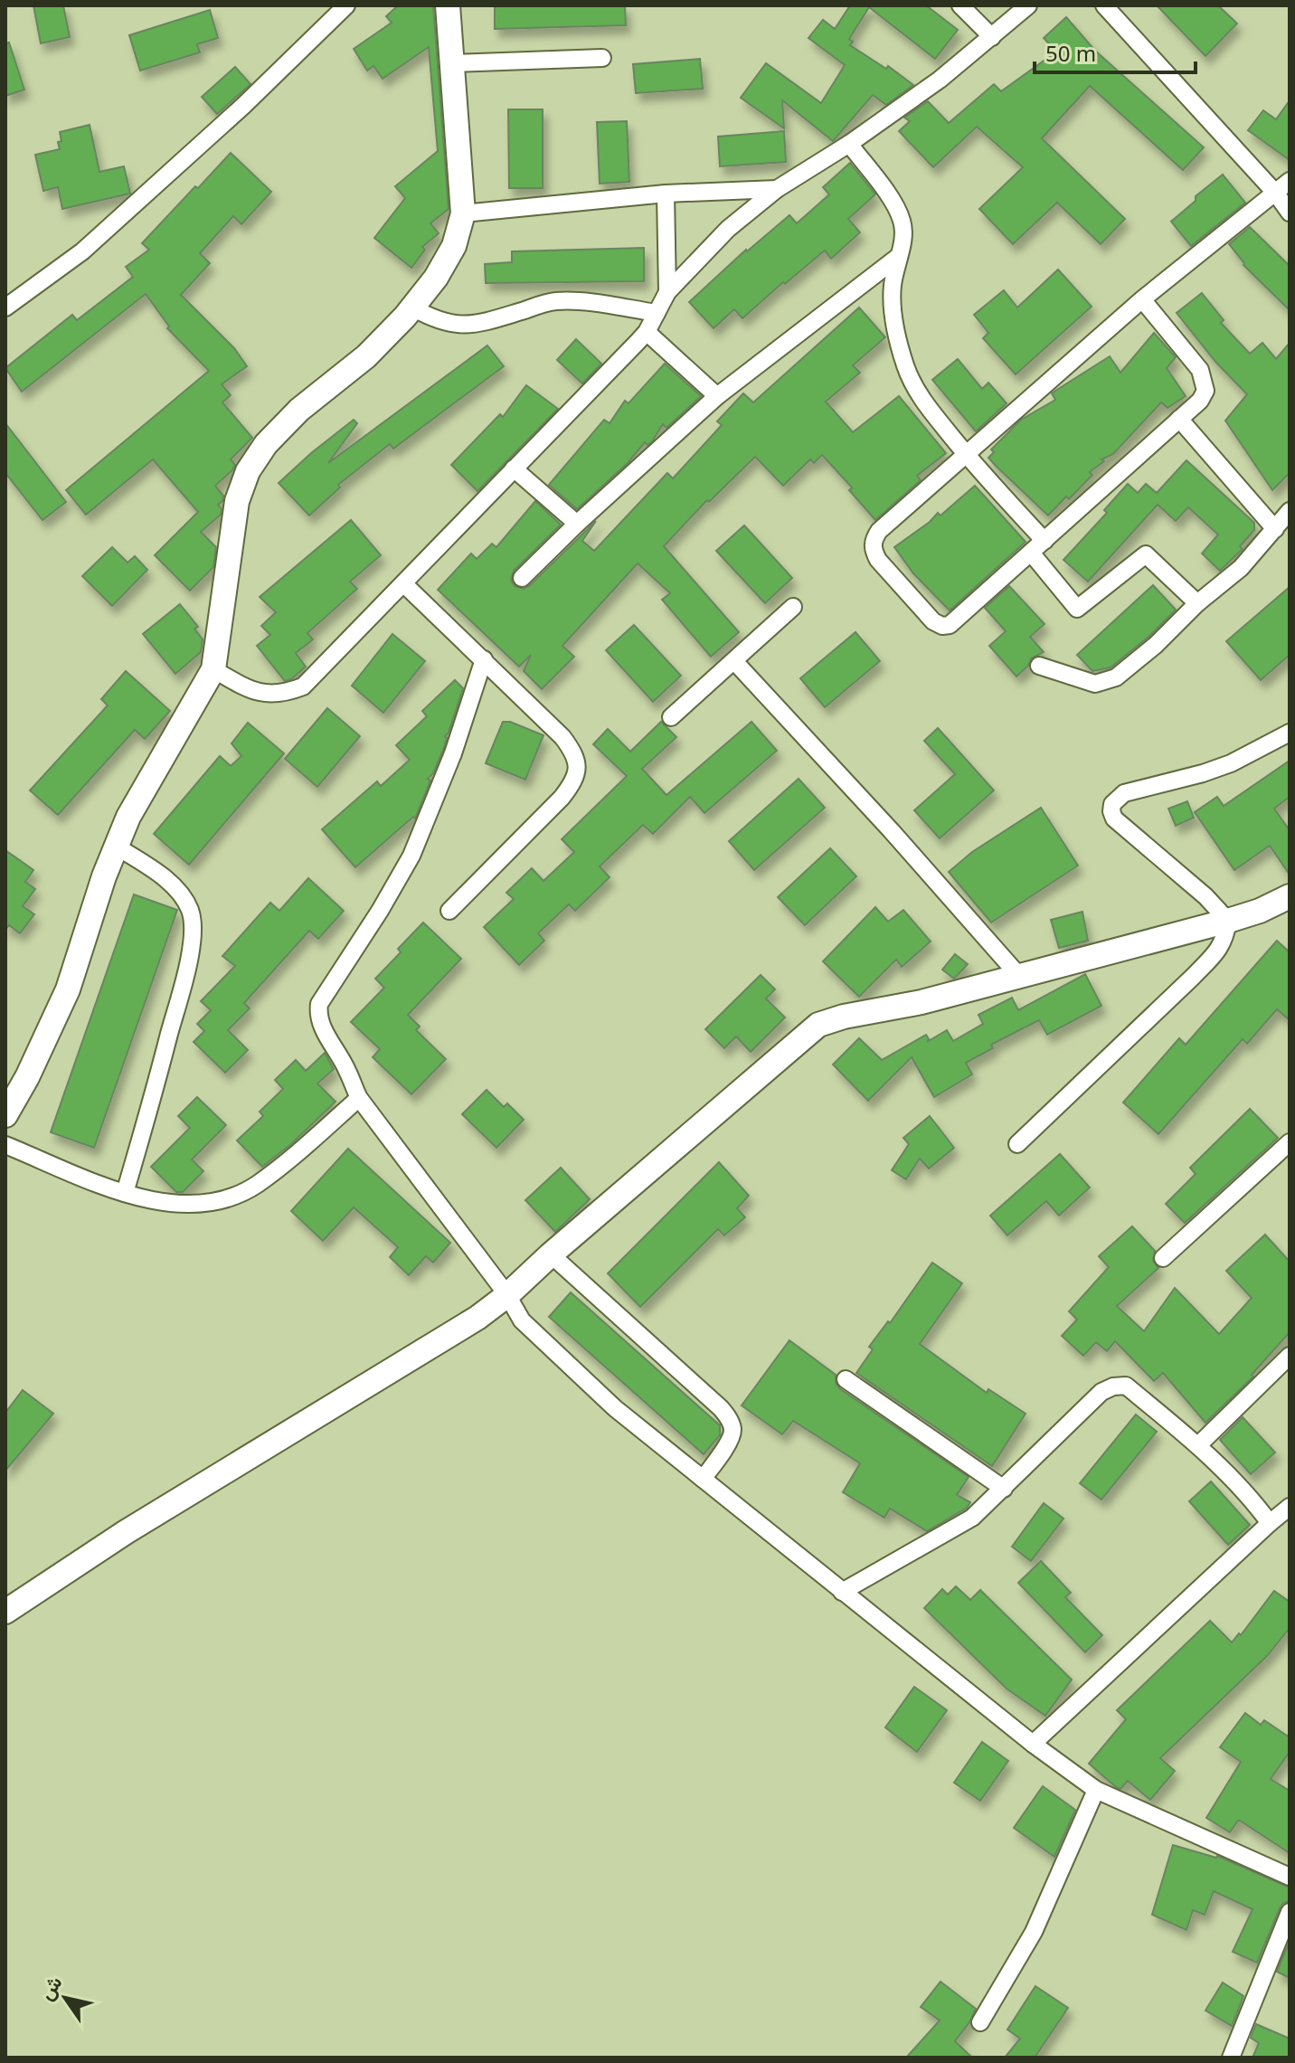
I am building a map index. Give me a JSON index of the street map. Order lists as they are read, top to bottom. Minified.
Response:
{"scale_bar":"50 m","north":"top left"}
